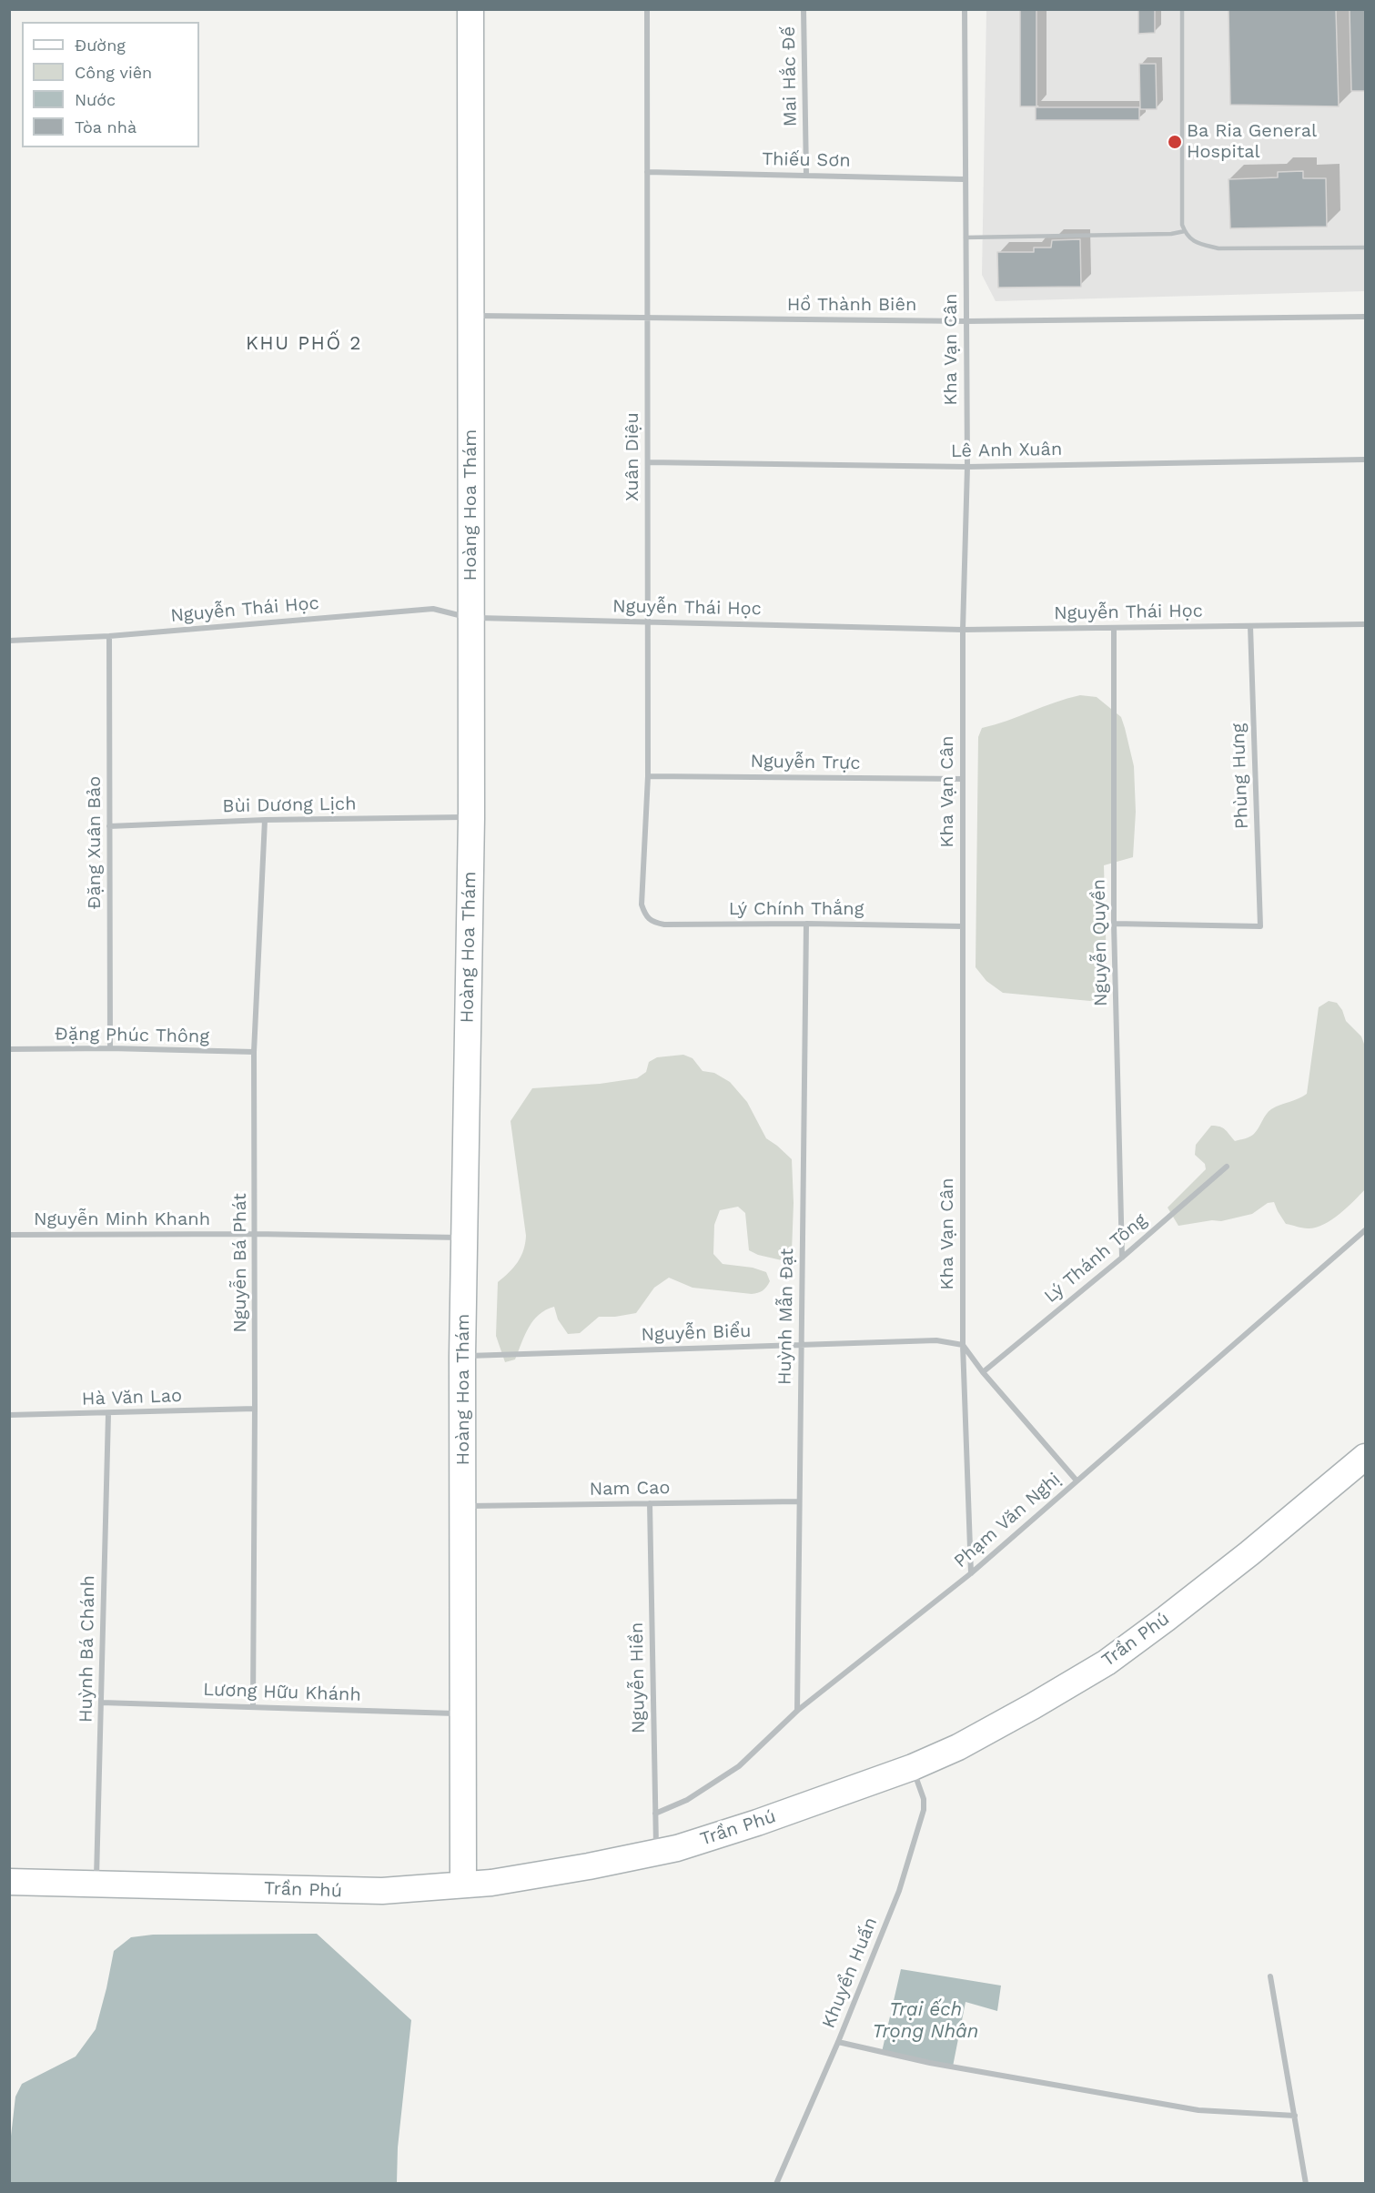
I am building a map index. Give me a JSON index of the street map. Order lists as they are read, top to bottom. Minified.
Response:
{"streets":{"street":["Mai Hắc Đế","Thiếu Sơn","Hồ Thành Biên","Kha Vạn Cân","Lê Anh Xuân","Xuân Diệu","Hoàng Hoa Thám","Nguyễn Thái Học","Nguyễn Trực","Phùng Hưng","Bùi Dương Lịch","Đặng Xuân Bảo","Lý Chính Thắng","Nguyễn Quyền","Đặng Phúc Thông","Nguyễn Minh Khanh","Lý Thánh Tông","Nguyễn Bá Phát","Huỳnh Mẫn Đạt","Nguyễn Biểu","Hà Văn Lao","Nam Cao","Phạm Văn Nghị","Trần Phú","Huỳnh Bá Chánh","Nguyễn Hiền","Lương Hữu Khánh","Khuyển Huấn"]},"crossings":[["Mai Hắc Đế","Thiếu Sơn"],["Thiếu Sơn","Kha Vạn Cân"],["Thiếu Sơn","Xuân Diệu"],["Hồ Thành Biên","Kha Vạn Cân"],["Hồ Thành Biên","Xuân Diệu"],["Hồ Thành Biên","Hoàng Hoa Thám"],["Kha Vạn Cân","Lê Anh Xuân"],["Kha Vạn Cân","Nguyễn Thái Học"],["Kha Vạn Cân","Nguyễn Trực"],["Kha Vạn Cân","Lý Chính Thắng"],["Kha Vạn Cân","Nguyễn Biểu"],["Kha Vạn Cân","Phạm Văn Nghị"],["Lê Anh Xuân","Xuân Diệu"],["Xuân Diệu","Nguyễn Thái Học"],["Xuân Diệu","Nguyễn Trực"],["Xuân Diệu","Lý Chính Thắng"],["Hoàng Hoa Thám","Nguyễn Thái Học"],["Hoàng Hoa Thám","Bùi Dương Lịch"],["Hoàng Hoa Thám","Nguyễn Minh Khanh"],["Hoàng Hoa Thám","Nguyễn Biểu"],["Hoàng Hoa Thám","Nam Cao"],["Hoàng Hoa Thám","Trần Phú"],["Hoàng Hoa Thám","Lương Hữu Khánh"],["Nguyễn Thái Học","Phùng Hưng"],["Nguyễn Thái Học","Đặng Xuân Bảo"],["Nguyễn Thái Học","Nguyễn Quyền"],["Phùng Hưng","Nguyễn Quyền"],["Bùi Dương Lịch","Đặng Xuân Bảo"],["Bùi Dương Lịch","Nguyễn Bá Phát"],["Đặng Xuân Bảo","Đặng Phúc Thông"],["Lý Chính Thắng","Huỳnh Mẫn Đạt"],["Nguyễn Quyền","Lý Thánh Tông"],["Đặng Phúc Thông","Nguyễn Bá Phát"],["Nguyễn Minh Khanh","Nguyễn Bá Phát"],["Nguyễn Bá Phát","Hà Văn Lao"],["Nguyễn Bá Phát","Lương Hữu Khánh"],["Huỳnh Mẫn Đạt","Nguyễn Biểu"],["Huỳnh Mẫn Đạt","Nam Cao"],["Huỳnh Mẫn Đạt","Phạm Văn Nghị"],["Hà Văn Lao","Huỳnh Bá Chánh"],["Nam Cao","Nguyễn Hiền"],["Phạm Văn Nghị","Nguyễn Hiền"],["Trần Phú","Huỳnh Bá Chánh"],["Trần Phú","Nguyễn Hiền"],["Trần Phú","Khuyển Huấn"],["Huỳnh Bá Chánh","Lương Hữu Khánh"]],"districts":["KHU PHỐ 2"],"water":["Trại ếch Trọng Nhân"],"places":["Ba Ria General Hospital"],"legend":["Đường","Công viên","Nước","Tòa nhà"]}
